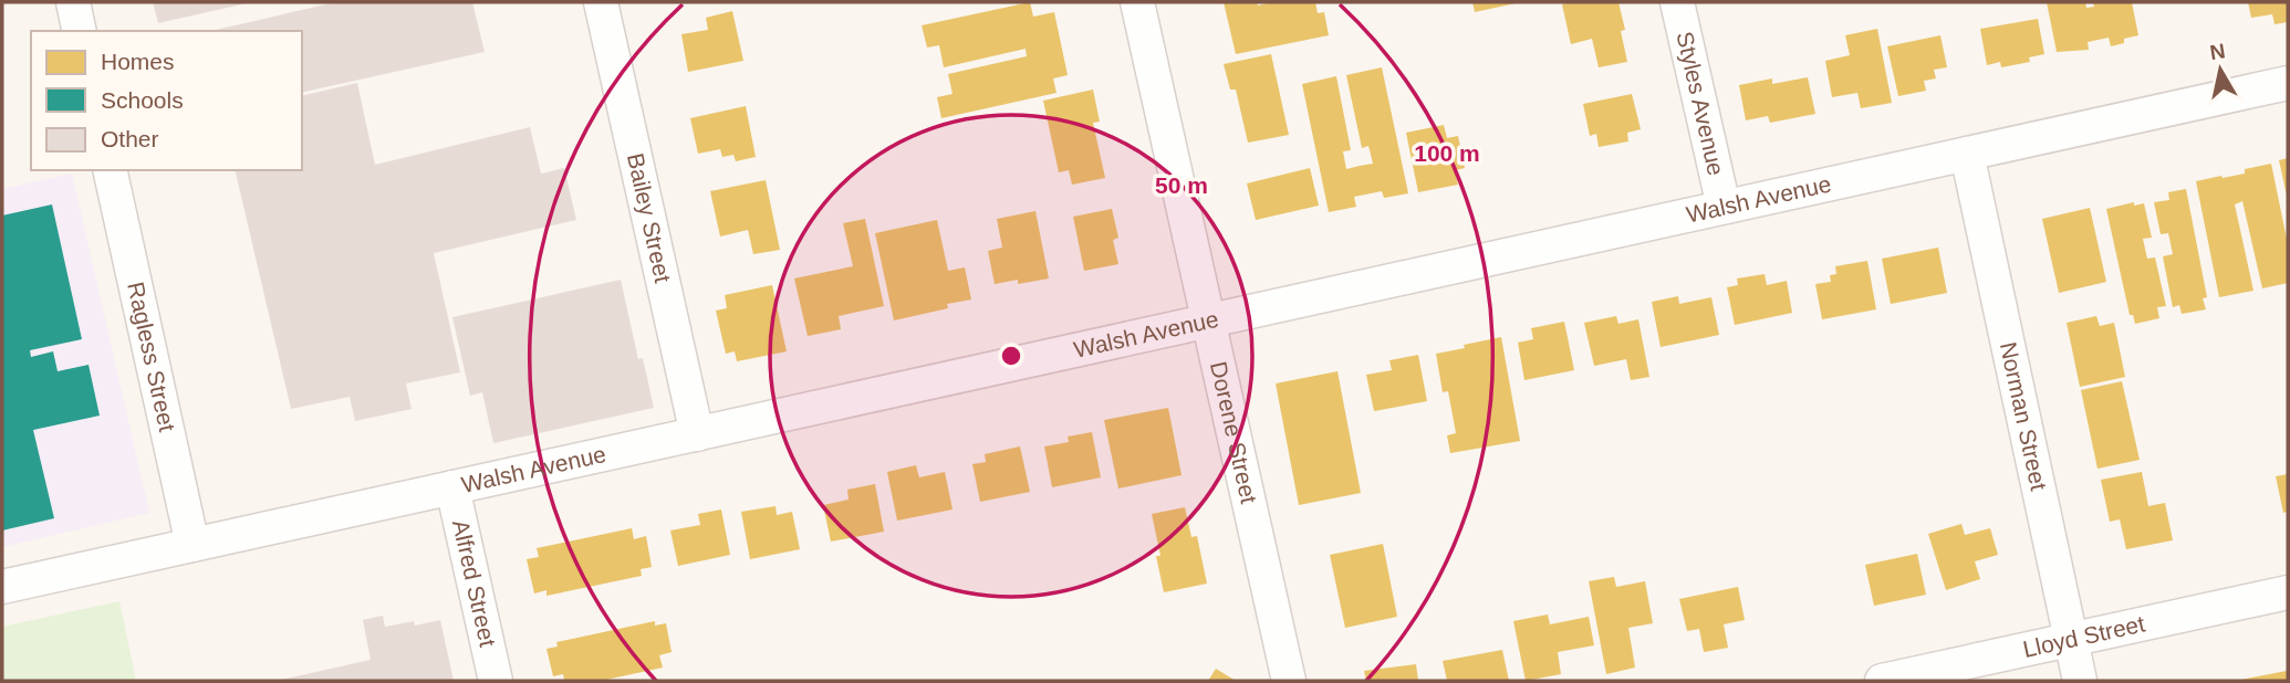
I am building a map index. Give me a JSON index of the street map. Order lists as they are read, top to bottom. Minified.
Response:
{"streets":{"street":["Styles Avenue","Walsh Avenue","Bailey Street","Ragless Street","Norman Street","Dorene Street","Alfred Street","Lloyd Street"]},"crossings":[["Styles Avenue","Walsh Avenue"],["Walsh Avenue","Bailey Street"],["Walsh Avenue","Ragless Street"],["Walsh Avenue","Norman Street"],["Walsh Avenue","Dorene Street"],["Walsh Avenue","Alfred Street"],["Norman Street","Lloyd Street"]],"legend":["Homes","Schools","Other"],"north":"top","rings":["100 m","50 m"]}
